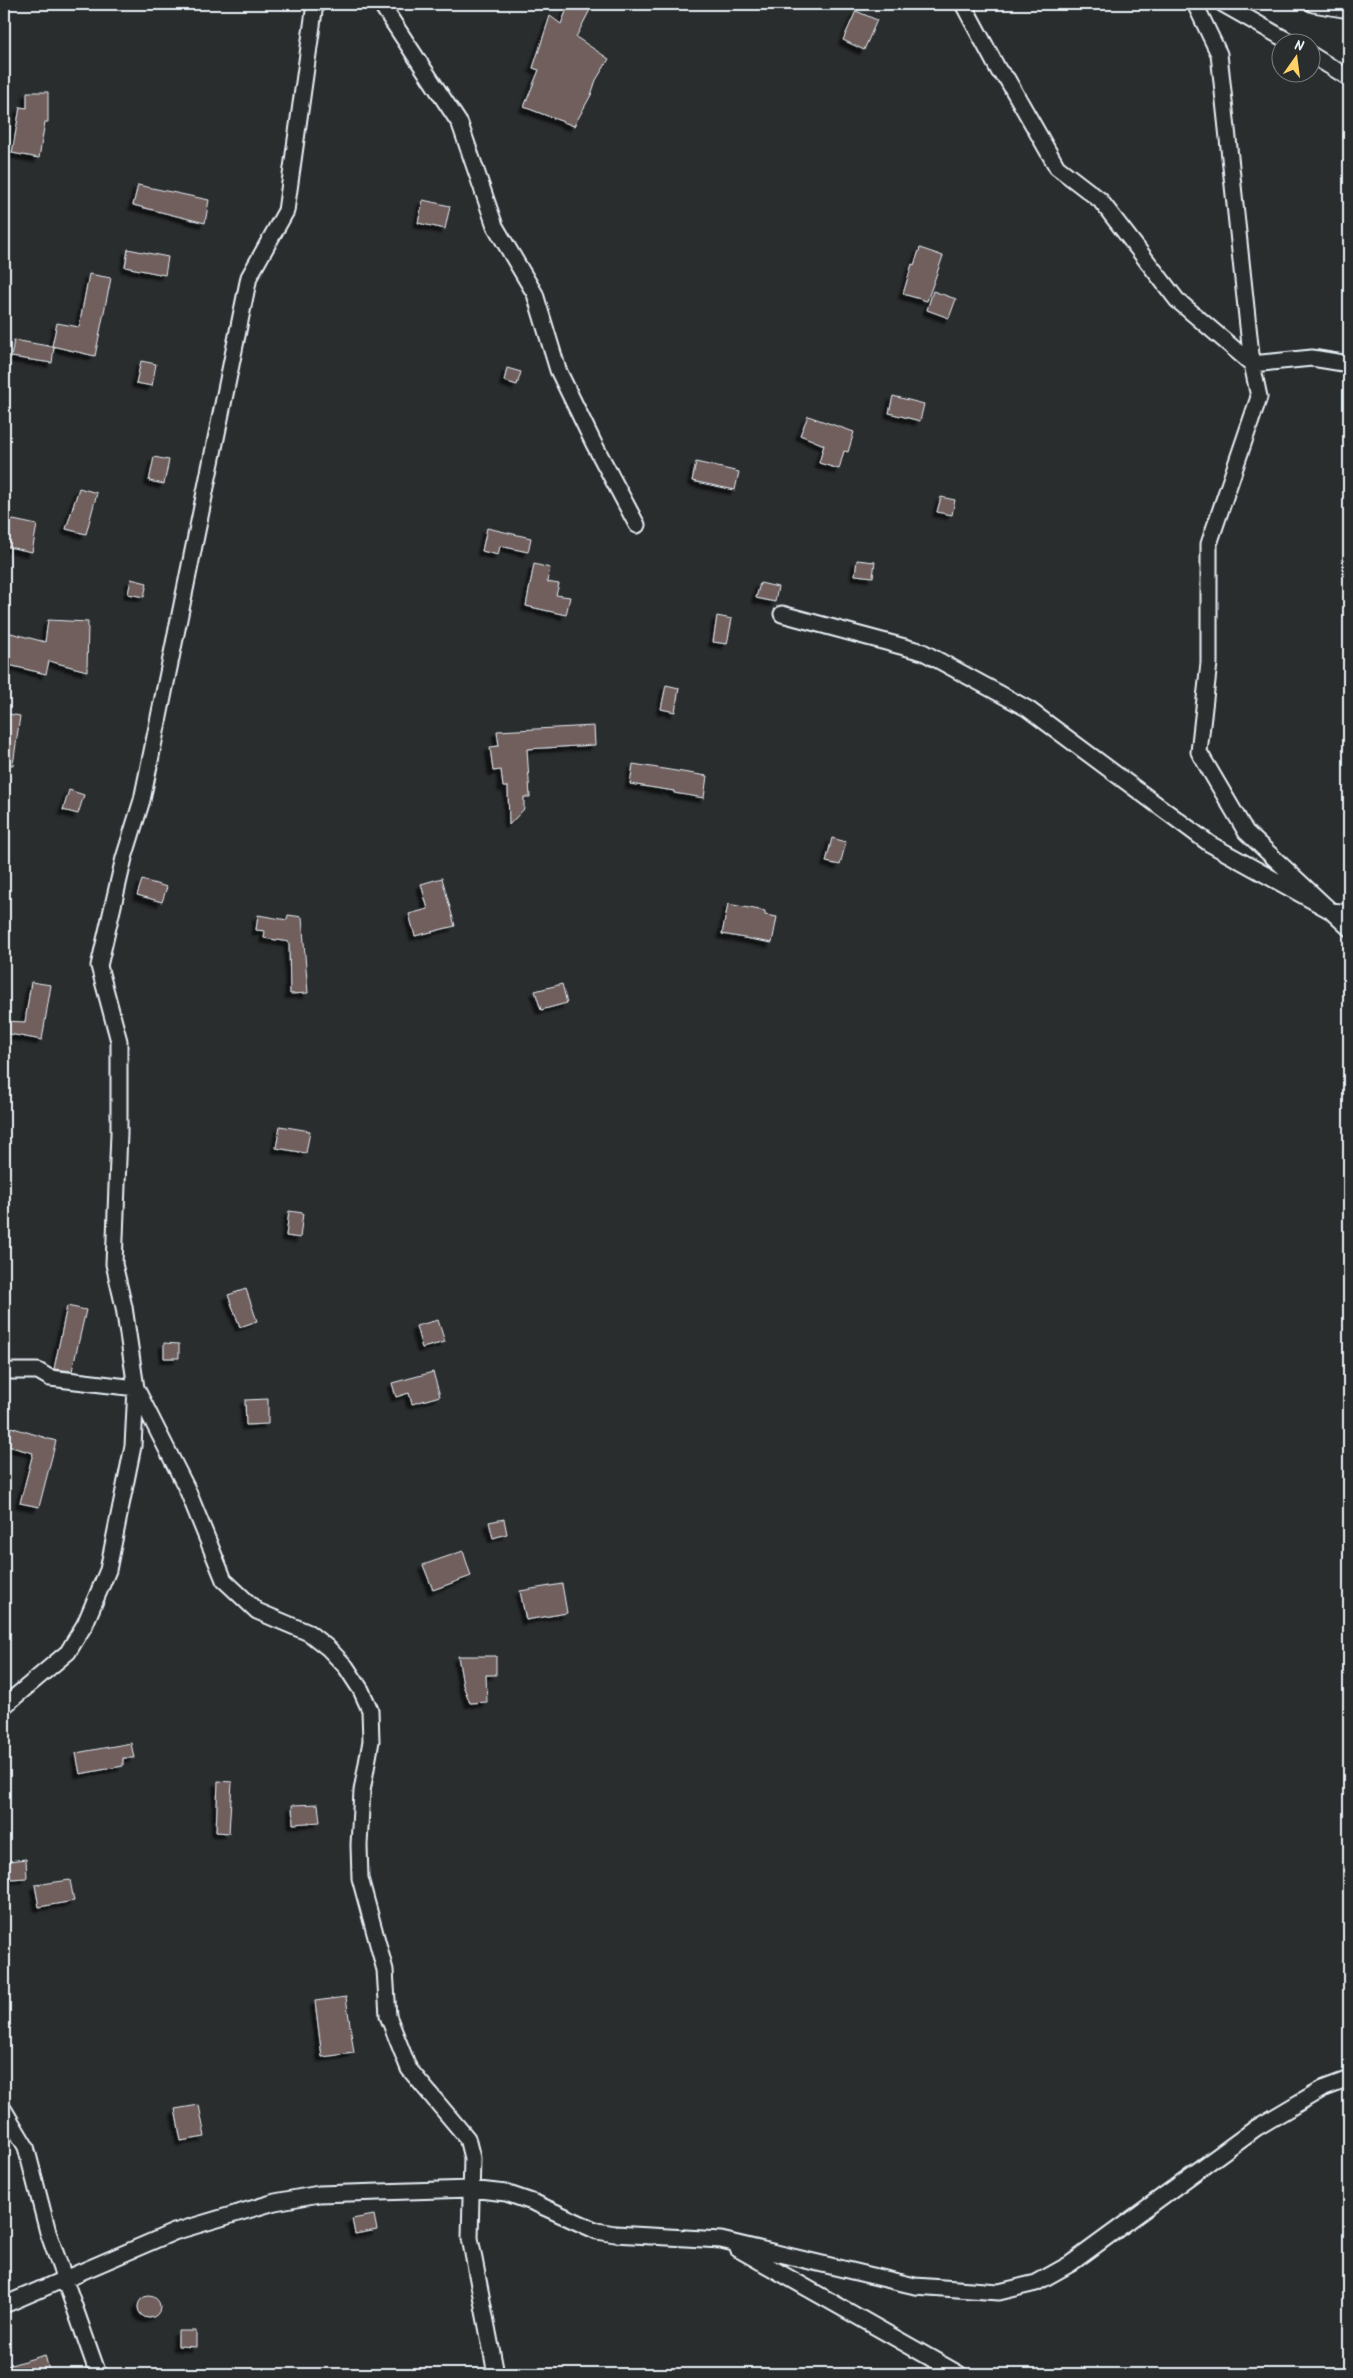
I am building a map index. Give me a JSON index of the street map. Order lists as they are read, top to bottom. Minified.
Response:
{"north":"top"}
